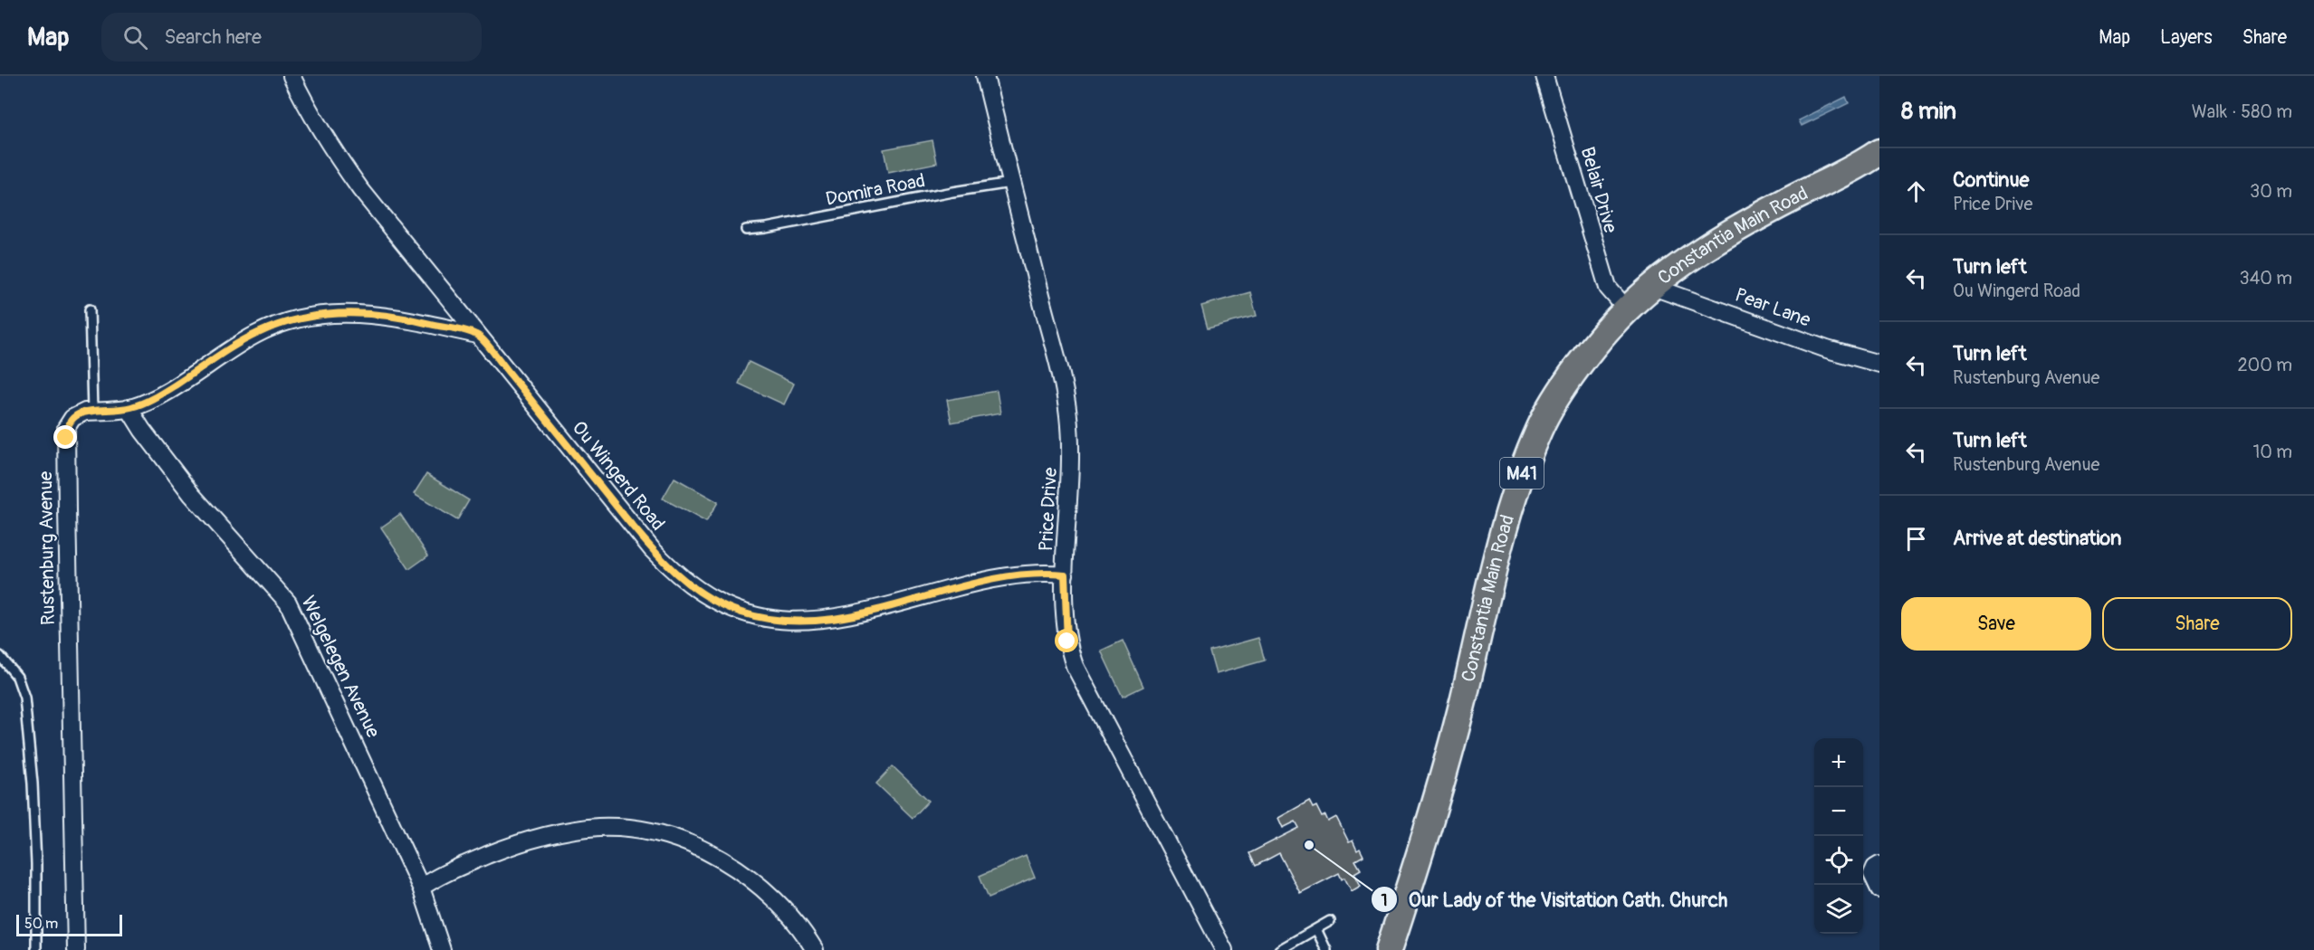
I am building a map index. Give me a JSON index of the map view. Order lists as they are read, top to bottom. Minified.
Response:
{"streets":{"main road":["Constantia Main Road","M41"],"street":["Belair Drive","Pear Lane","Ou Wingerd Road","Price Drive","Rustenburg Avenue","Welgelegen Avenue"],"lane":["Domira Road"]},"crossings":[["Domira Road","Price Drive"],["Belair Drive","Constantia Main Road"],["Constantia Main Road","Pear Lane"],["Ou Wingerd Road","Price Drive"],["Ou Wingerd Road","Rustenburg Avenue"],["Rustenburg Avenue","Welgelegen Avenue"]],"places":["Our Lady of the Visitation Cath. Church"],"scale_bar":"50 m","page":{"header":"Map","search":"Search here","nav":["Map","Layers","Share"],"heading":["8 min","Walk · 580 m"],"list":[["Continue","Price Drive","30 m"],["Turn left","Ou Wingerd Road","340 m"],["Turn left","Rustenburg Avenue","200 m"],["Turn left","Rustenburg Avenue","10 m"],"Arrive at destination"],"buttons":["Save","Share"],"map_buttons":["+","−"],"scale":"50 m"}}
